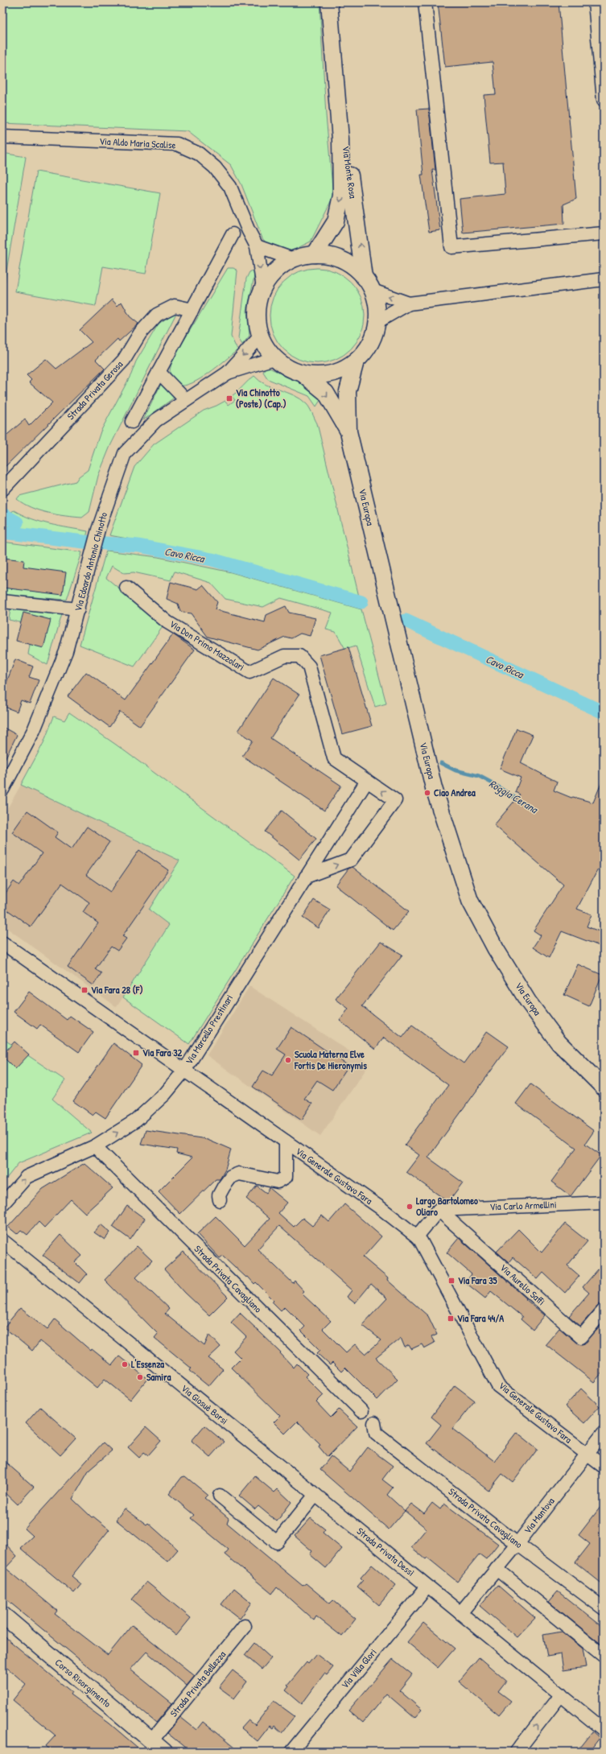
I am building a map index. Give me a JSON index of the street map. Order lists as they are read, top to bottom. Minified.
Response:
{"streets":{"main road":["Via Monte Rosa","Via Europa","Corso Risorgimento"],"street":["Via Aldo Maria Scalise","Strada Privata Gerosa","Via Edoardo Antonio Chinotto","Via Don Primo Mazzolari","Via Marcello Prestinari","Via Generale Gustavo Fara","Via Carlo Armellini","Strada Privata Cavagliano","Via Aurelio Saffi","Via Giosuè Borsi","Via Mantova","Strada Privata Dessì","Via Villa Glori","Strada Privata Bellezza"]},"crossings":[["Via Don Primo Mazzolari","Via Marcello Prestinari"],["Via Marcello Prestinari","Via Generale Gustavo Fara"],["Via Marcello Prestinari","Strada Privata Cavagliano"],["Via Generale Gustavo Fara","Via Mantova"],["Via Carlo Armellini","Via Aurelio Saffi"],["Strada Privata Cavagliano","Via Mantova"],["Via Giosuè Borsi","Strada Privata Dessì"],["Via Mantova","Strada Privata Dessì"],["Strada Privata Dessì","Via Villa Glori"],["Corso Risorgimento","Strada Privata Bellezza"]],"one_way":["Via Marcello Prestinari"],"water":["Cavo Ricca","Roggia Cerana"],"places":{"transit":["Via Chinotto (Poste) (Cap.)","Via Fara 28 (F)","Via Fara 32","Via Fara 35","Via Fara 44/A"],"other":["Ciao Andrea","Scuola Materna Elve Fortis De Hieronymis","Largo Bartolomeo Oliaro","L'Essenza","Samira"]}}
